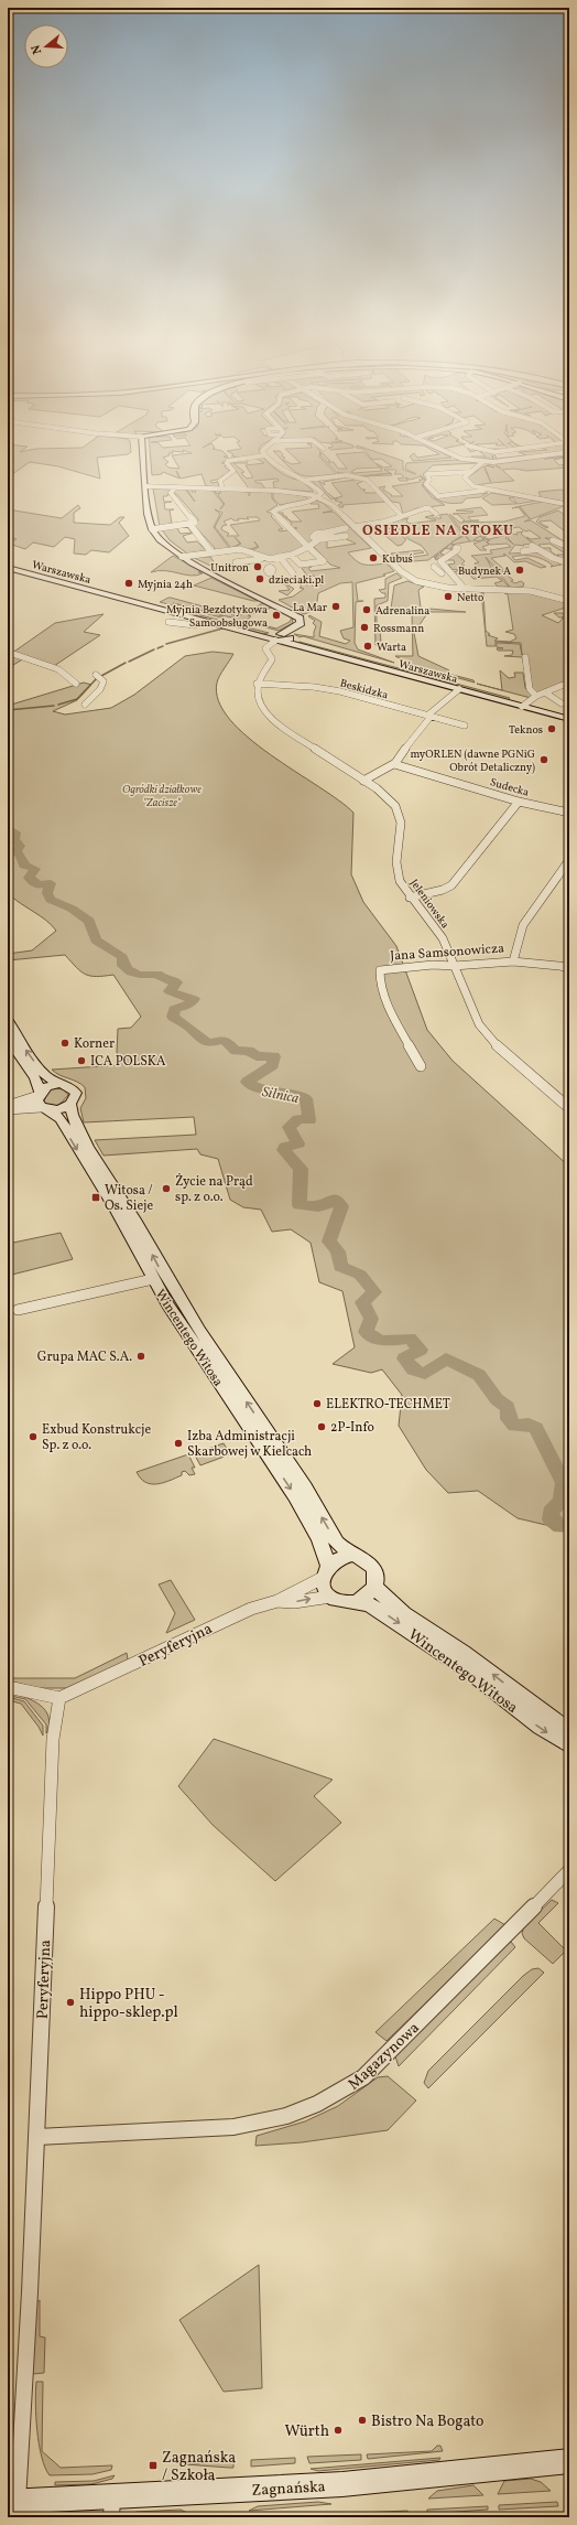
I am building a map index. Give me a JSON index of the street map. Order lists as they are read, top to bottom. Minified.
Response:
{"streets":{"main road":["Warszawska","Wincentego Witosa","Zagnańska"],"street":["Beskidzka","Sudecka","Jeleniowska","Jana Samsonowicza","Peryferyjna","Magazynowa"]},"crossings":[["Beskidzka","Jeleniowska"],["Jeleniowska","Jana Samsonowicza"],["Wincentego Witosa","Peryferyjna"],["Peryferyjna","Magazynowa"],["Peryferyjna","Zagnańska"]],"districts":["OSIEDLE NA STOKU"],"water":["Silnica"],"parks":["Ogródki działkowe \"Zacisze\""],"places":{"other":["Kubuś","Unitron","Budynek A","dzieciaki.pl","Myjnia 24h","Netto","La Mar","Adrenalina","Myjnia Bezdotykowa Samoobsługowa","Rossmann","Warta","Teknos","myORLEN (dawne PGNiG Obrót Detaliczny)","Korner","ICA POLSKA","Życie na Prąd sp. z o.o.","Grupa MAC S.A.","ELEKTRO-TECHMET","2P-Info","Exbud Konstrukcje Sp. z o.o.","Izba Administracji Skarbowej w Kielcach","Hippo PHU - hippo-sklep.pl","Bistro Na Bogato","Würth"],"transit":["Witosa / Os. Sieje","Zagnańska / Szkoła"]},"north":"left"}
